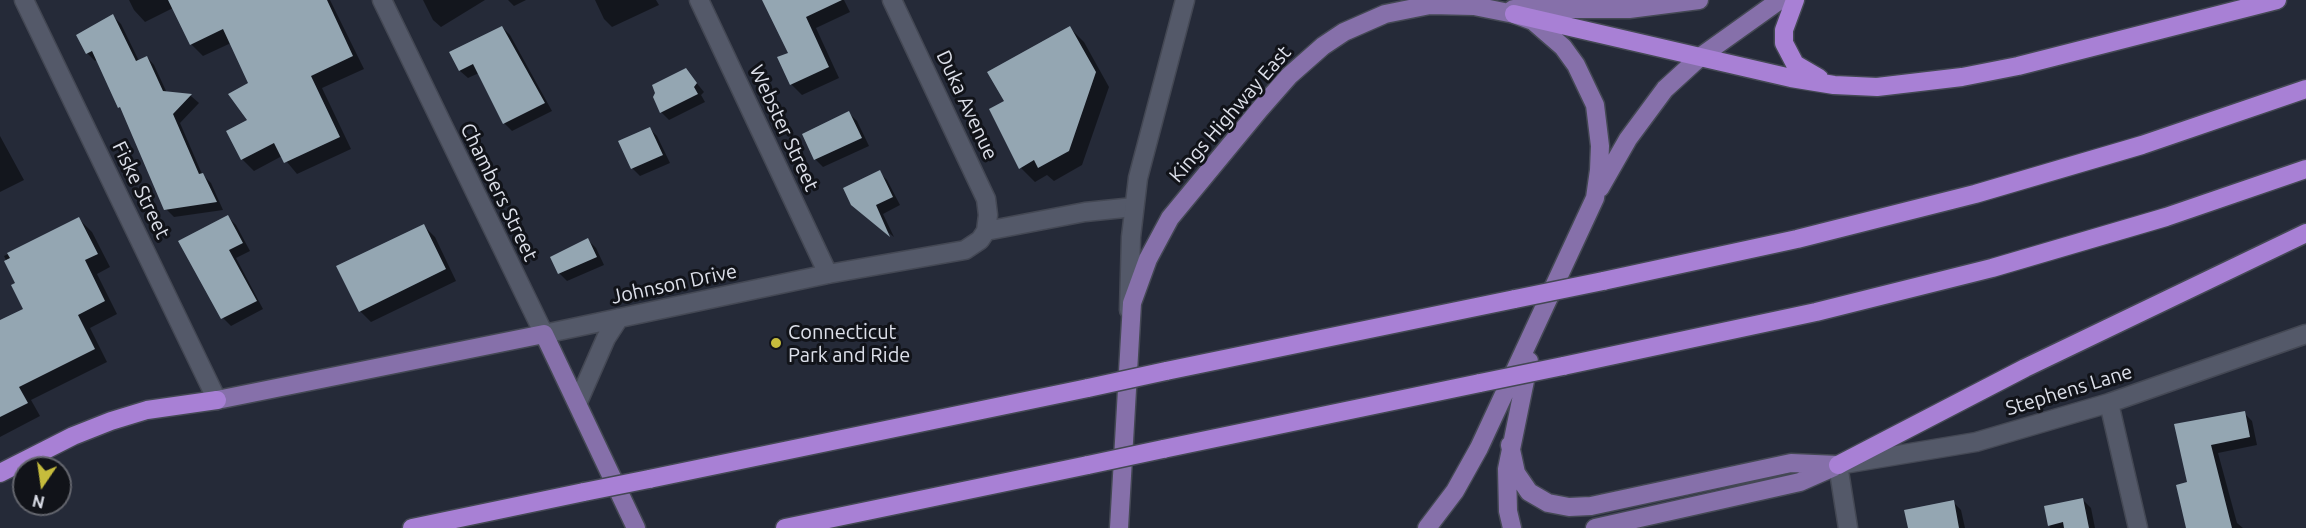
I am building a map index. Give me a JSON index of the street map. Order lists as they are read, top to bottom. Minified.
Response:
{"streets":{"main road":["Kings Highway East","Chambers Street","Johnson Drive","Stephens Lane"],"street":["Duka Avenue","Webster Street","Fiske Street"]},"crossings":[["Duka Avenue","Johnson Drive"],["Webster Street","Johnson Drive"],["Fiske Street","Johnson Drive"],["Chambers Street","Johnson Drive"]],"places":["Connecticut Park and Ride"],"north":"bottom"}
